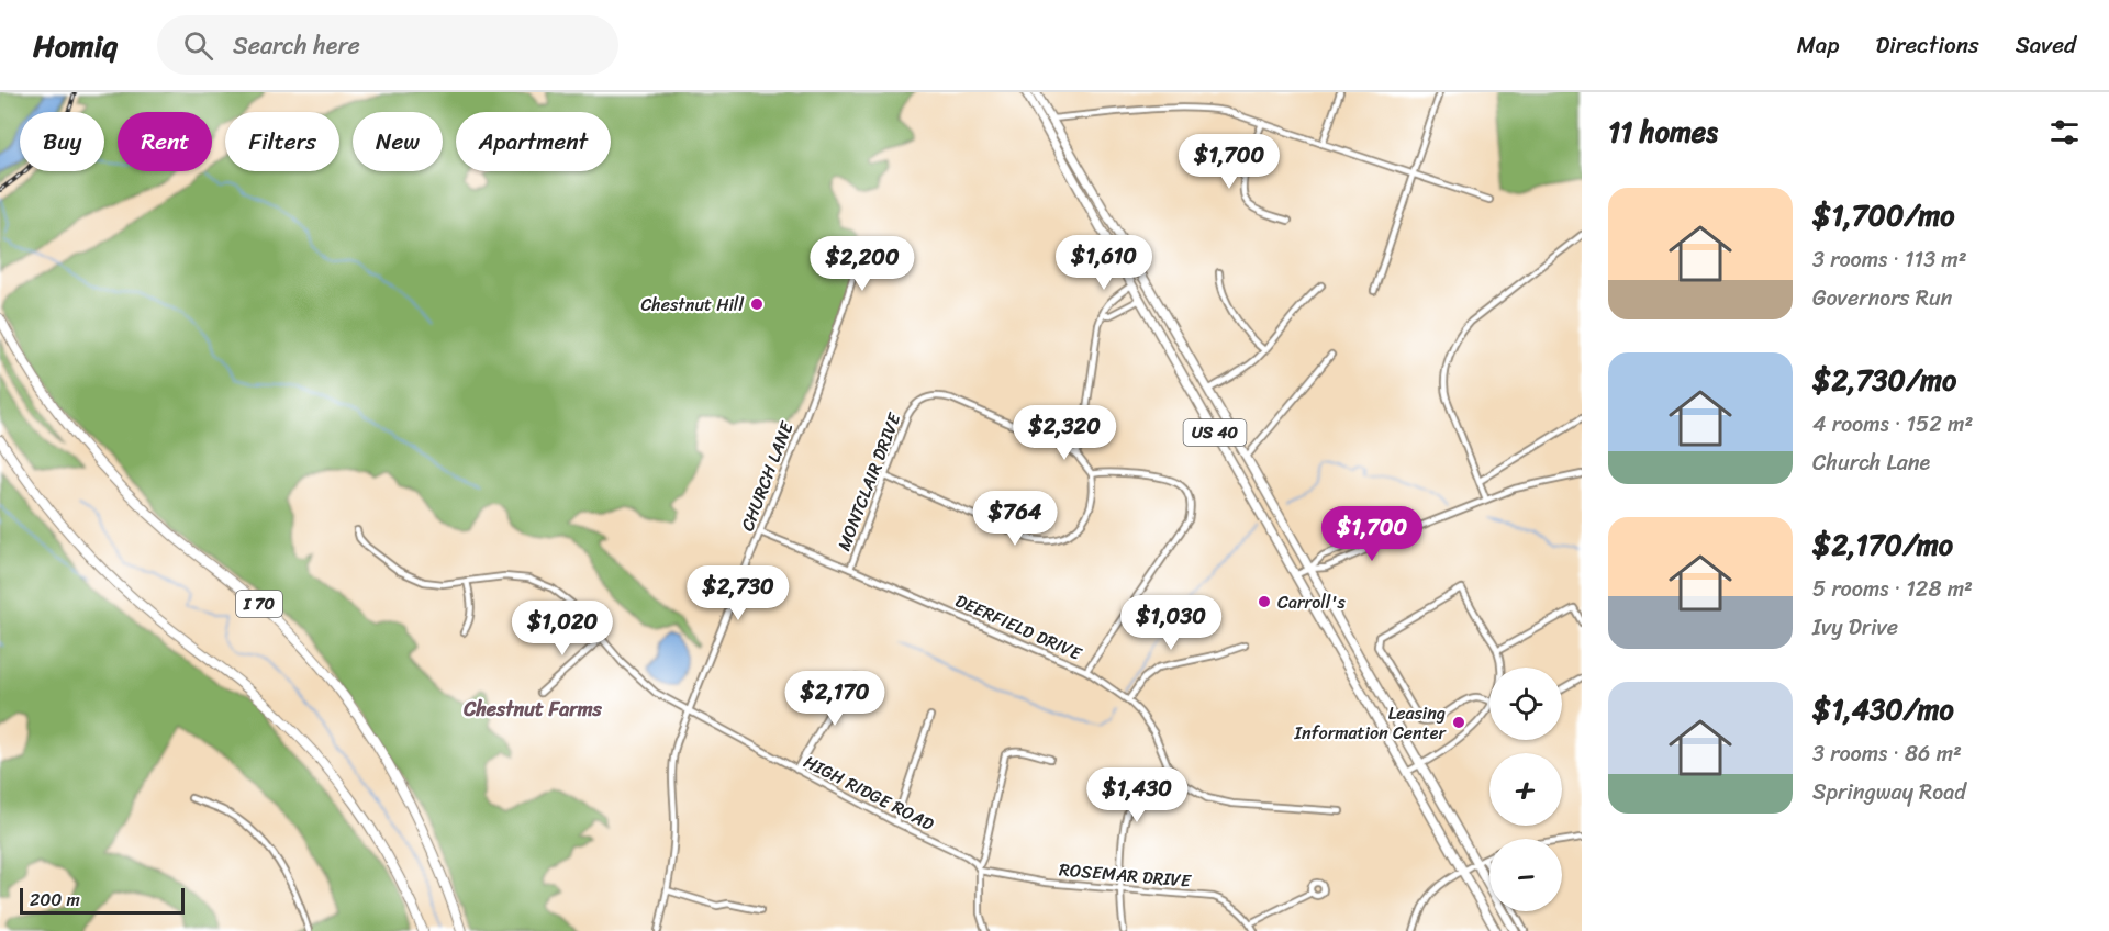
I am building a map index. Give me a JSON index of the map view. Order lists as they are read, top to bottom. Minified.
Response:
{"streets":{"highway":["I 70"],"main road":["US 40"],"street":["CHURCH LANE","MONTCLAIR DRIVE","DEERFIELD DRIVE","HIGH RIDGE ROAD","ROSEMAR DRIVE"]},"crossings":[["CHURCH LANE","DEERFIELD DRIVE"],["CHURCH LANE","HIGH RIDGE ROAD"],["MONTCLAIR DRIVE","DEERFIELD DRIVE"],["HIGH RIDGE ROAD","ROSEMAR DRIVE"]],"districts":["Chestnut Farms"],"places":["Chestnut Hill","Carroll's","Leasing Information Center"],"scale_bar":"200 m","page":{"header":"Homiq","search":"Search here","nav":["Map","Directions","Saved"],"heading":"11 homes","chip":["Buy","Rent","Filters","New","Apartment"],"price":["$1,700","$1,610","$2,200","$2,320","$764","$1,700","$2,730","$1,030","$1,020","$2,170","$1,430"],"list":[{"name":"$1,700/mo","note":"3 rooms · 113 m² · Governors Run"},{"name":"$2,730/mo","note":"4 rooms · 152 m² · Church Lane"},{"name":"$2,170/mo","note":"5 rooms · 128 m² · Ivy Drive"},{"name":"$1,430/mo","note":"3 rooms · 86 m² · Springway Road"}],"map_buttons":["+","−"],"scale":"200 m"}}
